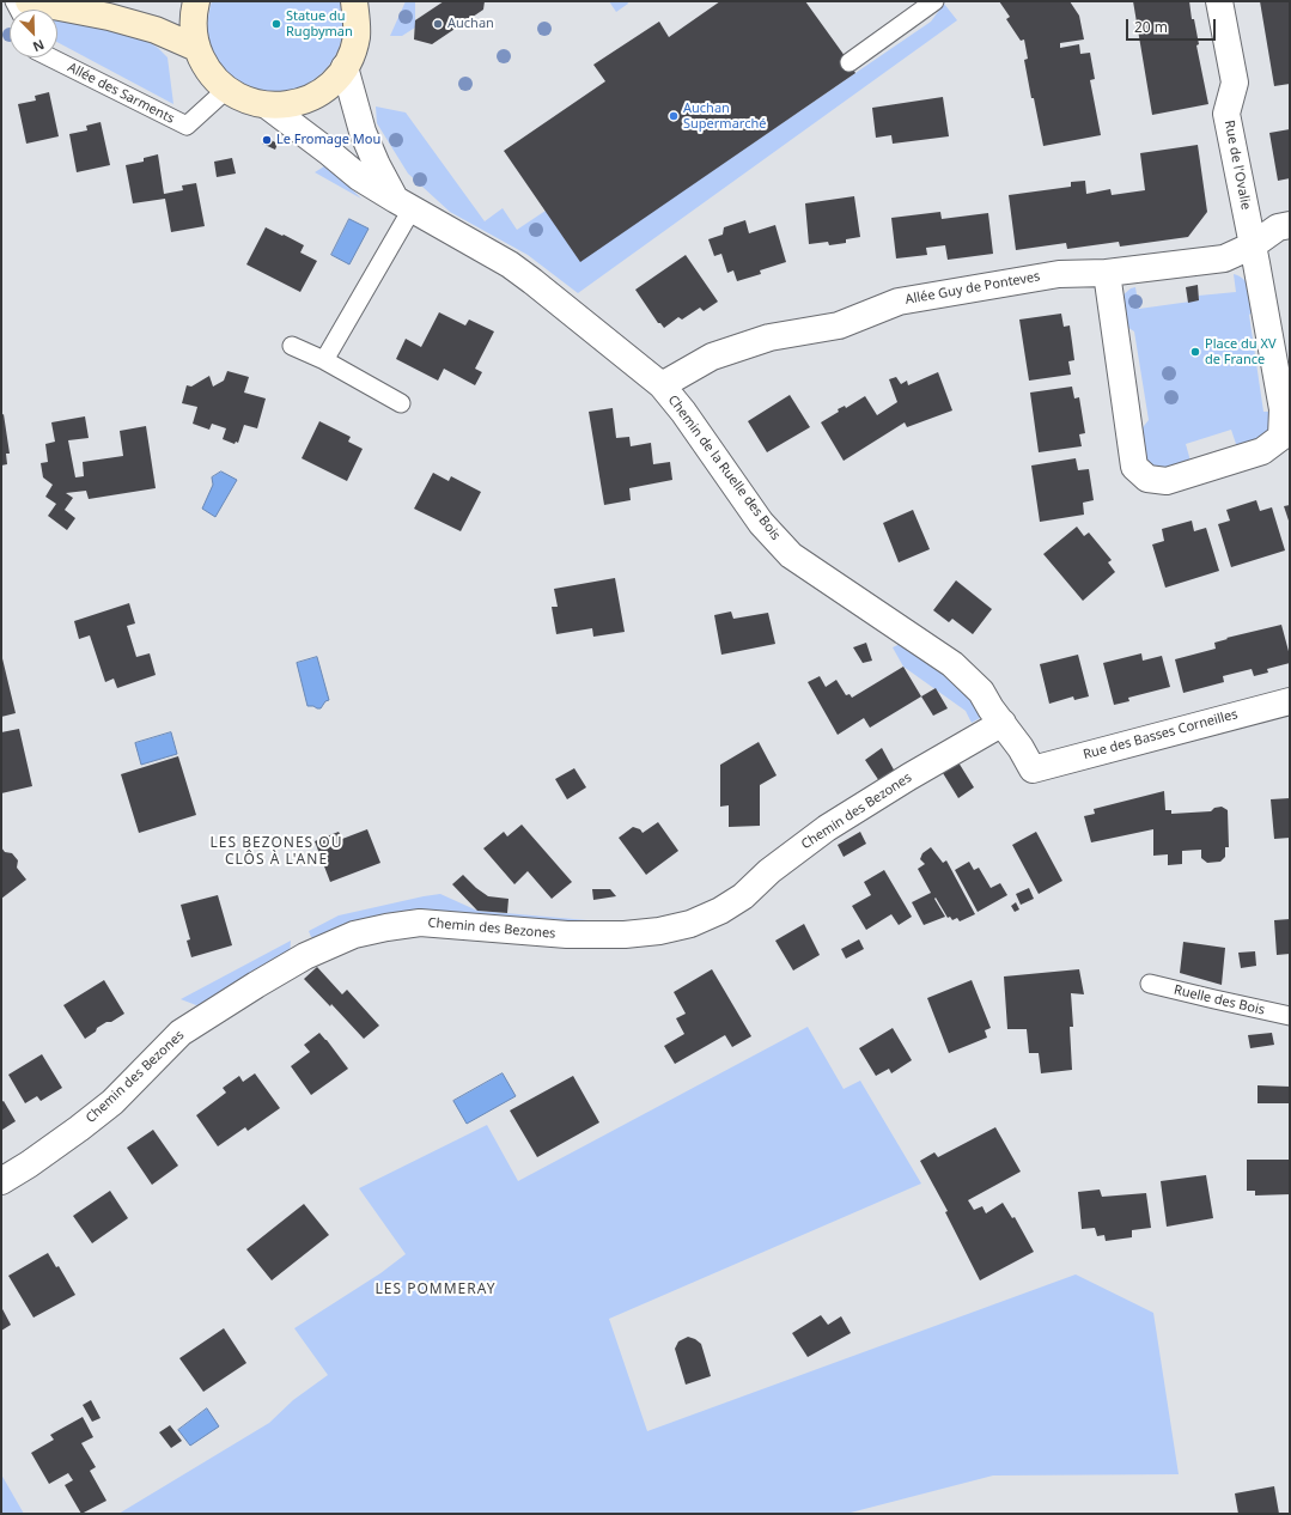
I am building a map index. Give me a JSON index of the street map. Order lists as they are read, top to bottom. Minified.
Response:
{"streets":{"street":["Rue de l'Ovalie","Allée Guy de Ponteves","Chemin de la Ruelle des Bois","Rue des Basses Corneilles","Chemin des Bezones"],"lane":["Allée des Sarments","Ruelle des Bois"]},"crossings":[["Rue de l'Ovalie","Allée Guy de Ponteves"],["Allée Guy de Ponteves","Chemin de la Ruelle des Bois"],["Chemin de la Ruelle des Bois","Rue des Basses Corneilles"],["Chemin de la Ruelle des Bois","Chemin des Bezones"]],"districts":["LES BEZONES OU CLÔS À L'ANE","LES POMMERAY"],"places":["Statue du Rugbyman","Auchan","Auchan Supermarché","Le Fromage Mou","Place du XV de France"],"scale_bar":"20 m","north":"bottom right"}
